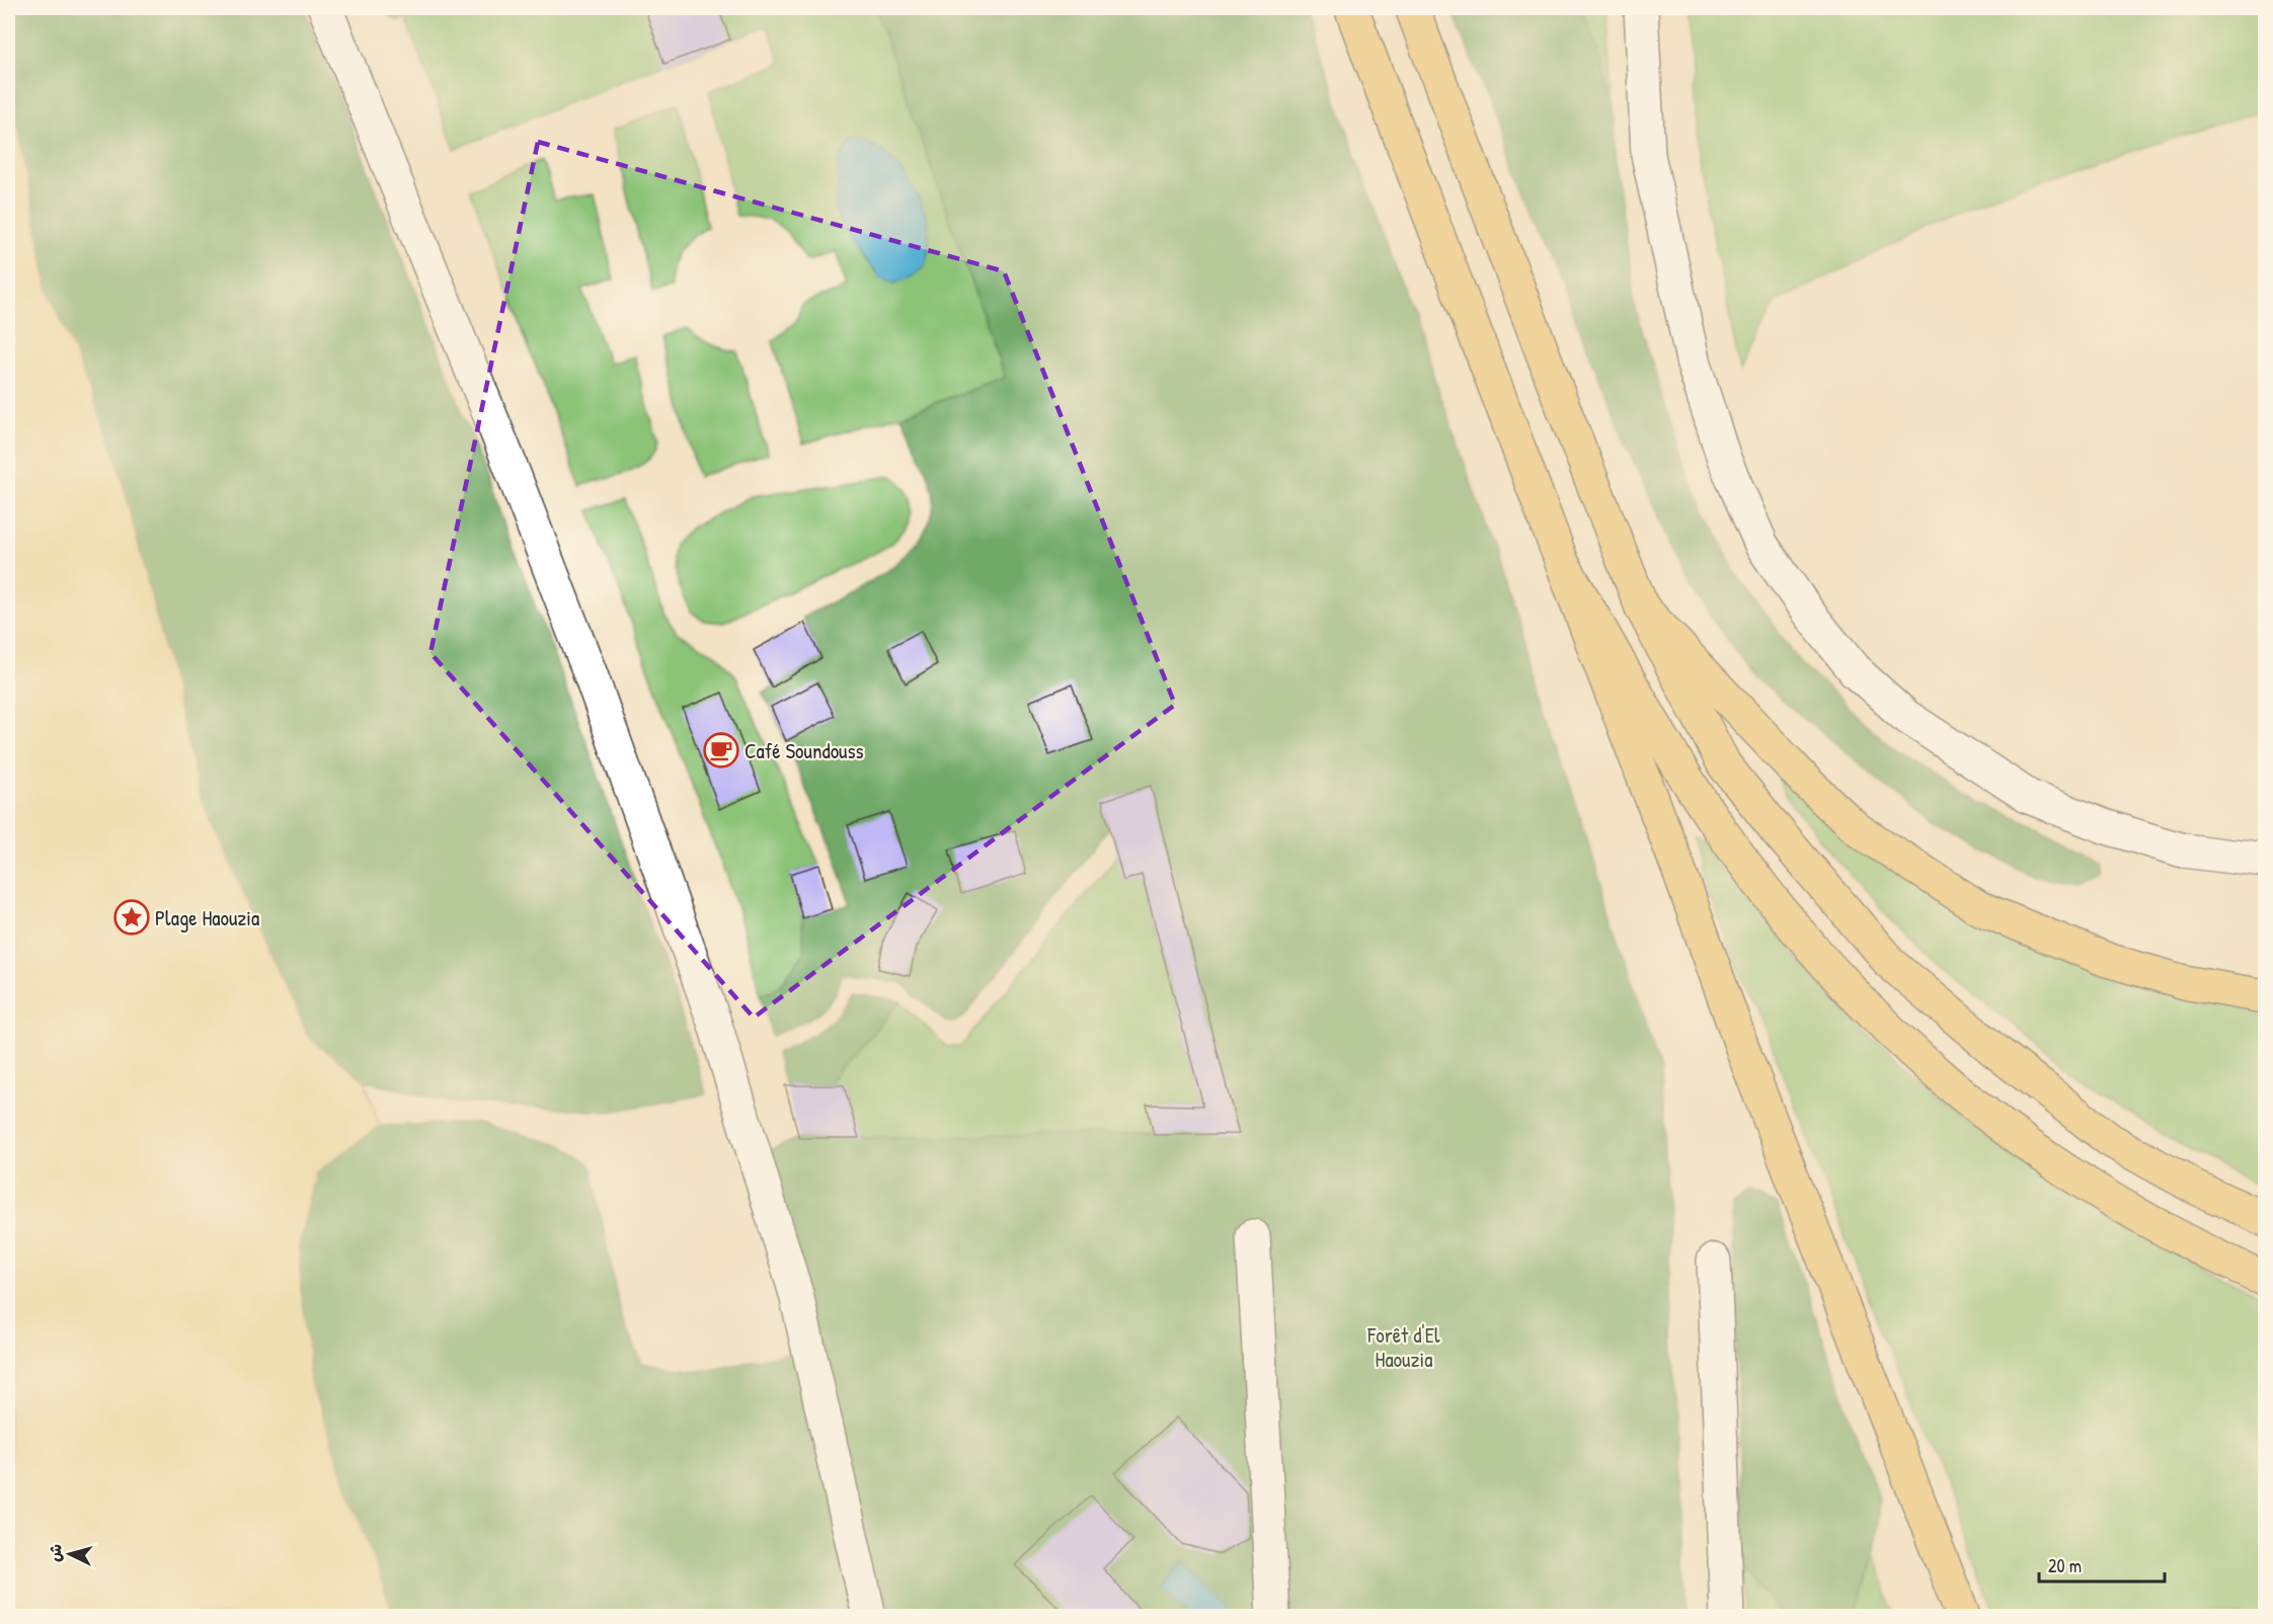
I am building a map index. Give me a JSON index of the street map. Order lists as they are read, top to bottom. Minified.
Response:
{"parks":["Forêt d'El Haouzia"],"places":{"cafe":["Café Soundouss"],"place":["Plage Haouzia"]},"scale_bar":"20 m","north":"left"}
